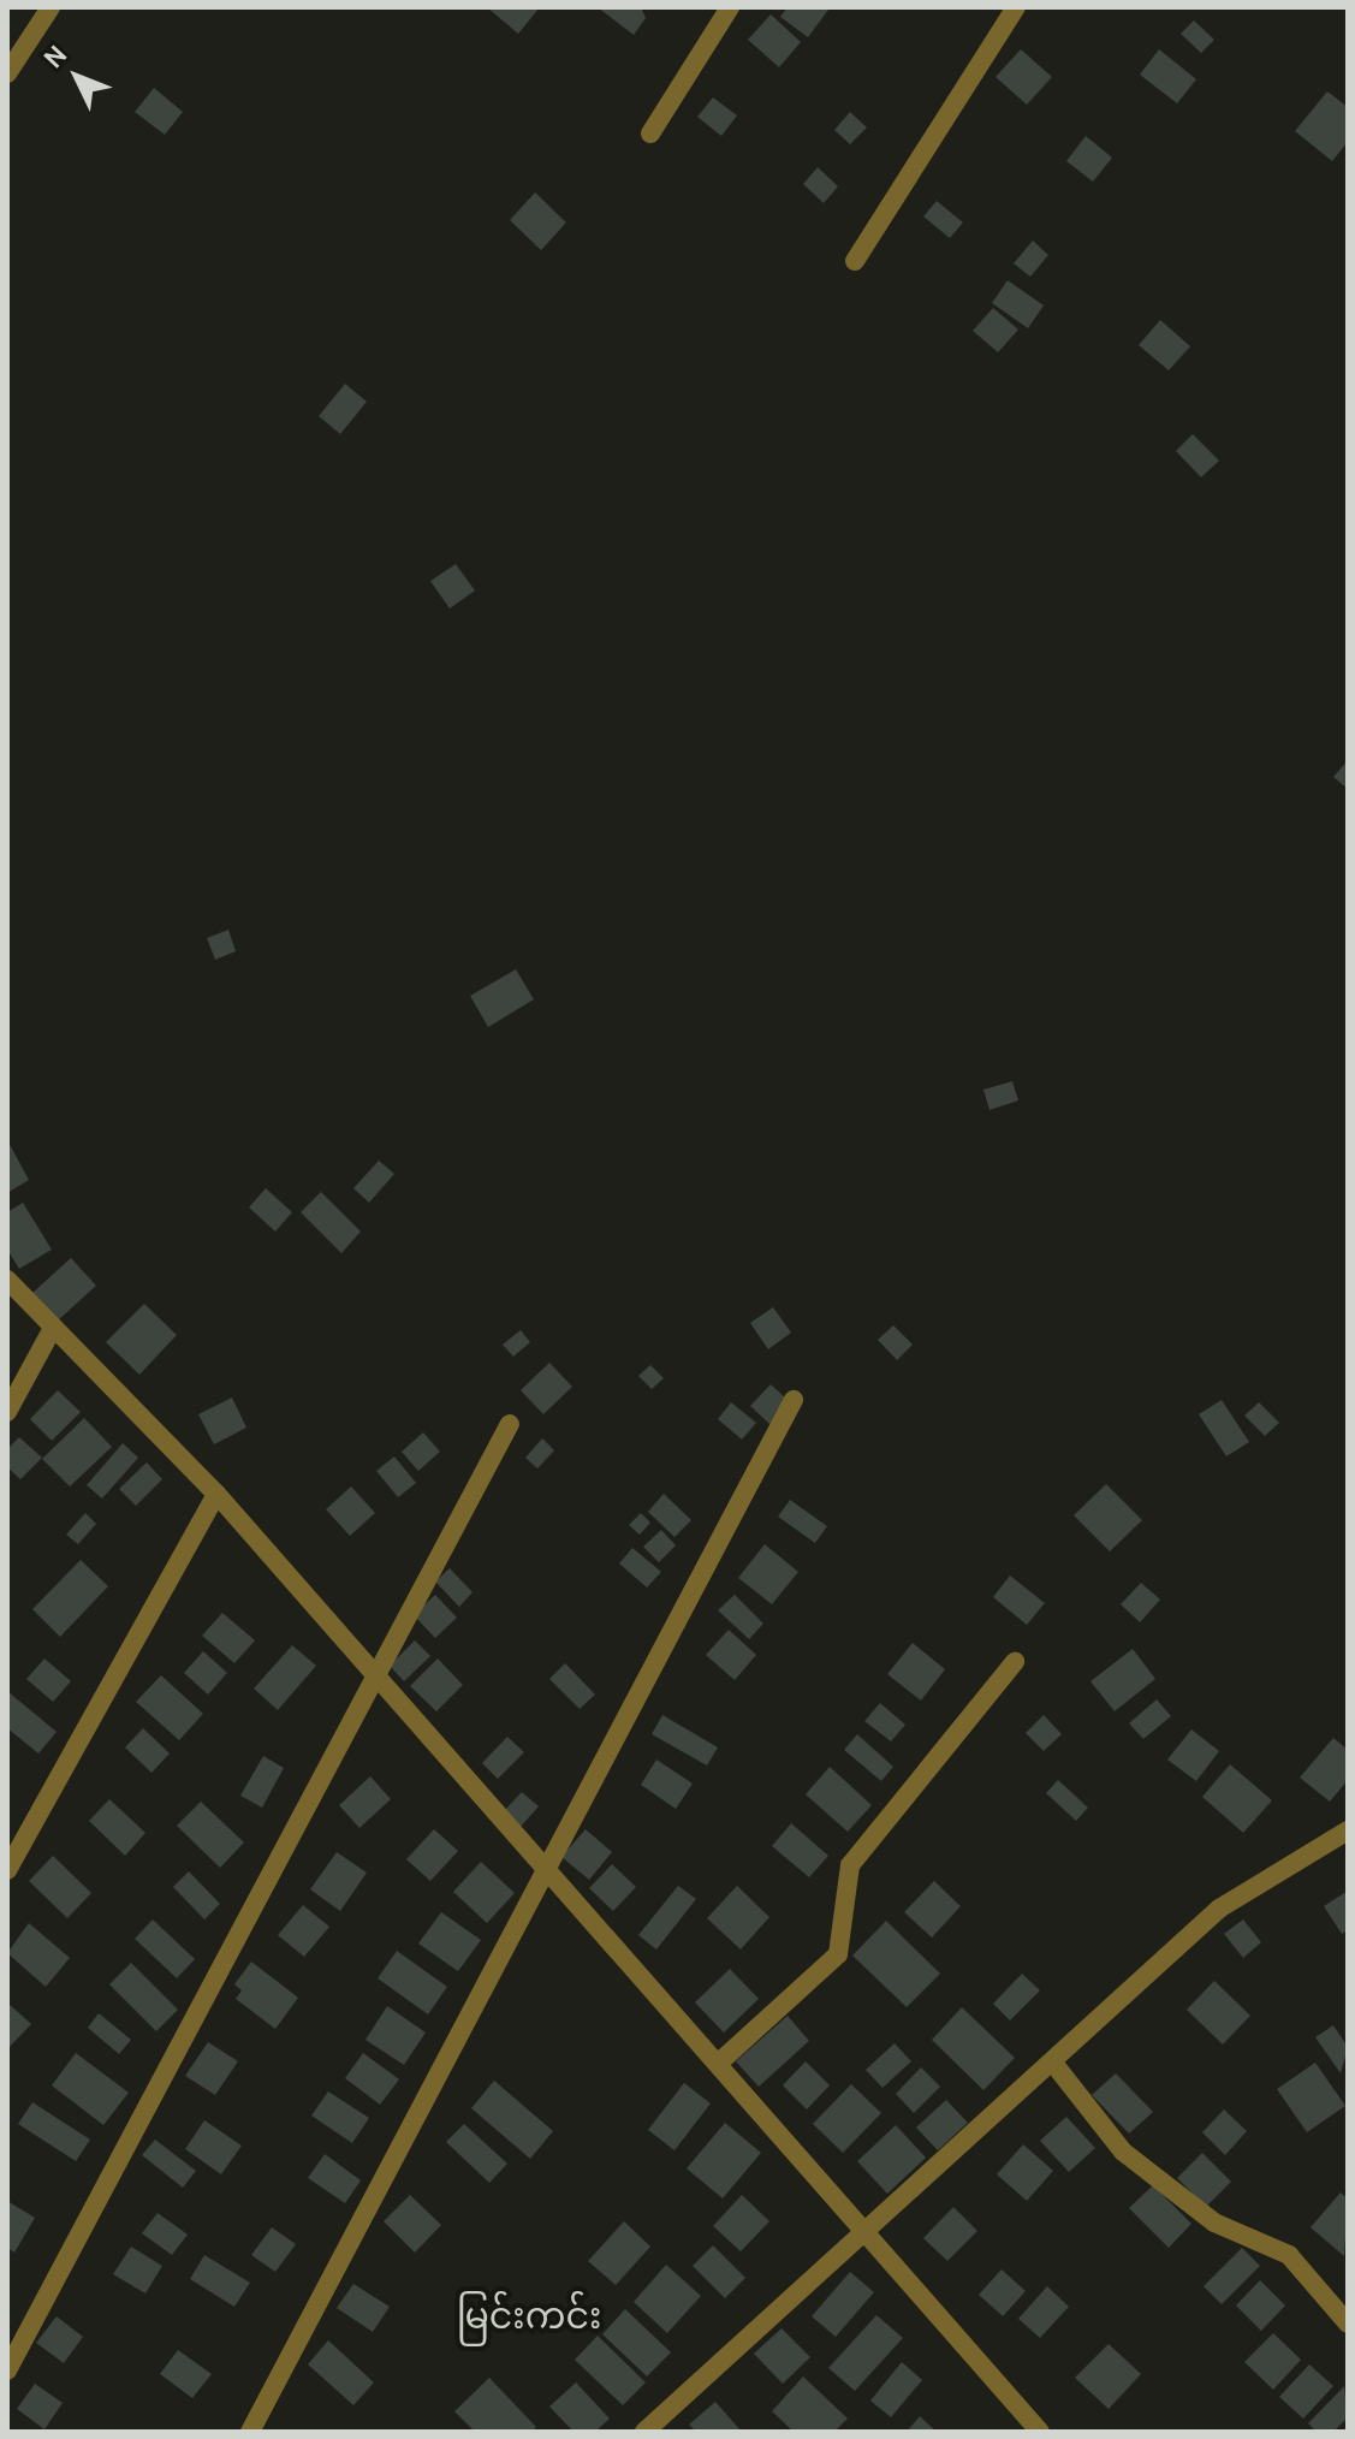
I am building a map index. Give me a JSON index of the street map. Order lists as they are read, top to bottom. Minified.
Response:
{"districts":["မြင်းကင်း"],"north":"top left"}
